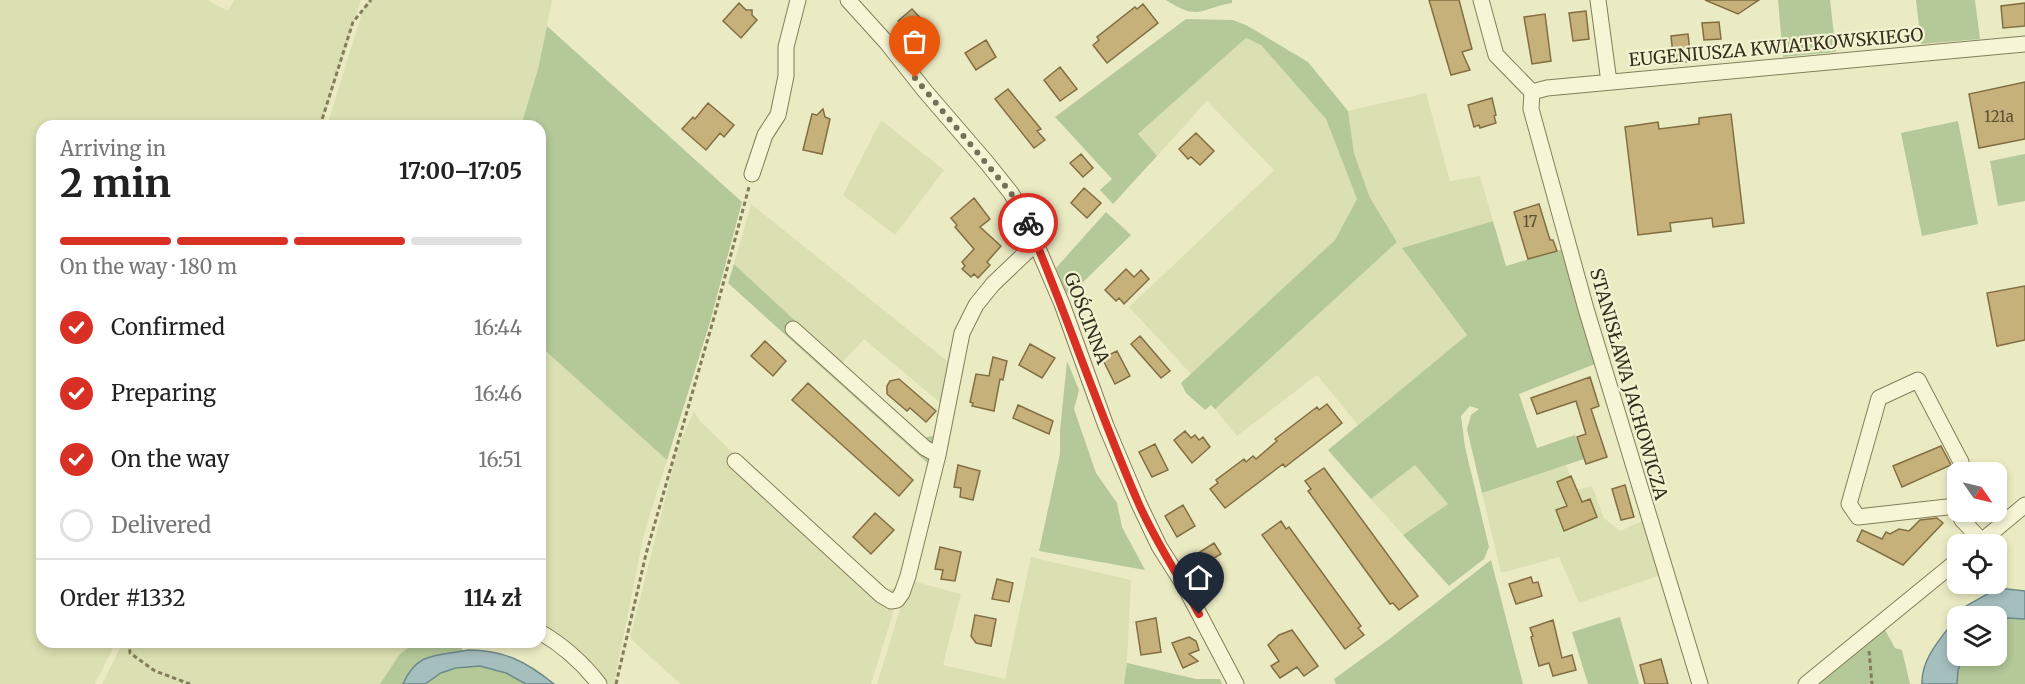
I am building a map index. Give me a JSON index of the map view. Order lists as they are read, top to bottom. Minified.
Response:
{"streets":{"street":["EUGENIUSZA KWIATKOWSKIEGO","GOŚCINNA","STANISŁAWA JACHOWICZA"]},"crossings":[["EUGENIUSZA KWIATKOWSKIEGO","STANISŁAWA JACHOWICZA"]],"house_numbers":["121a","17"],"north":"bottom right","page":{"heading":["2 min","Arriving in","17:00–17:05"],"panel":["Order #1332","114 zł"],"bar":"On the way · 180 m","list":[["Confirmed","16:44"],["Preparing","16:46"],["On the way","16:51"],"Delivered"]}}
